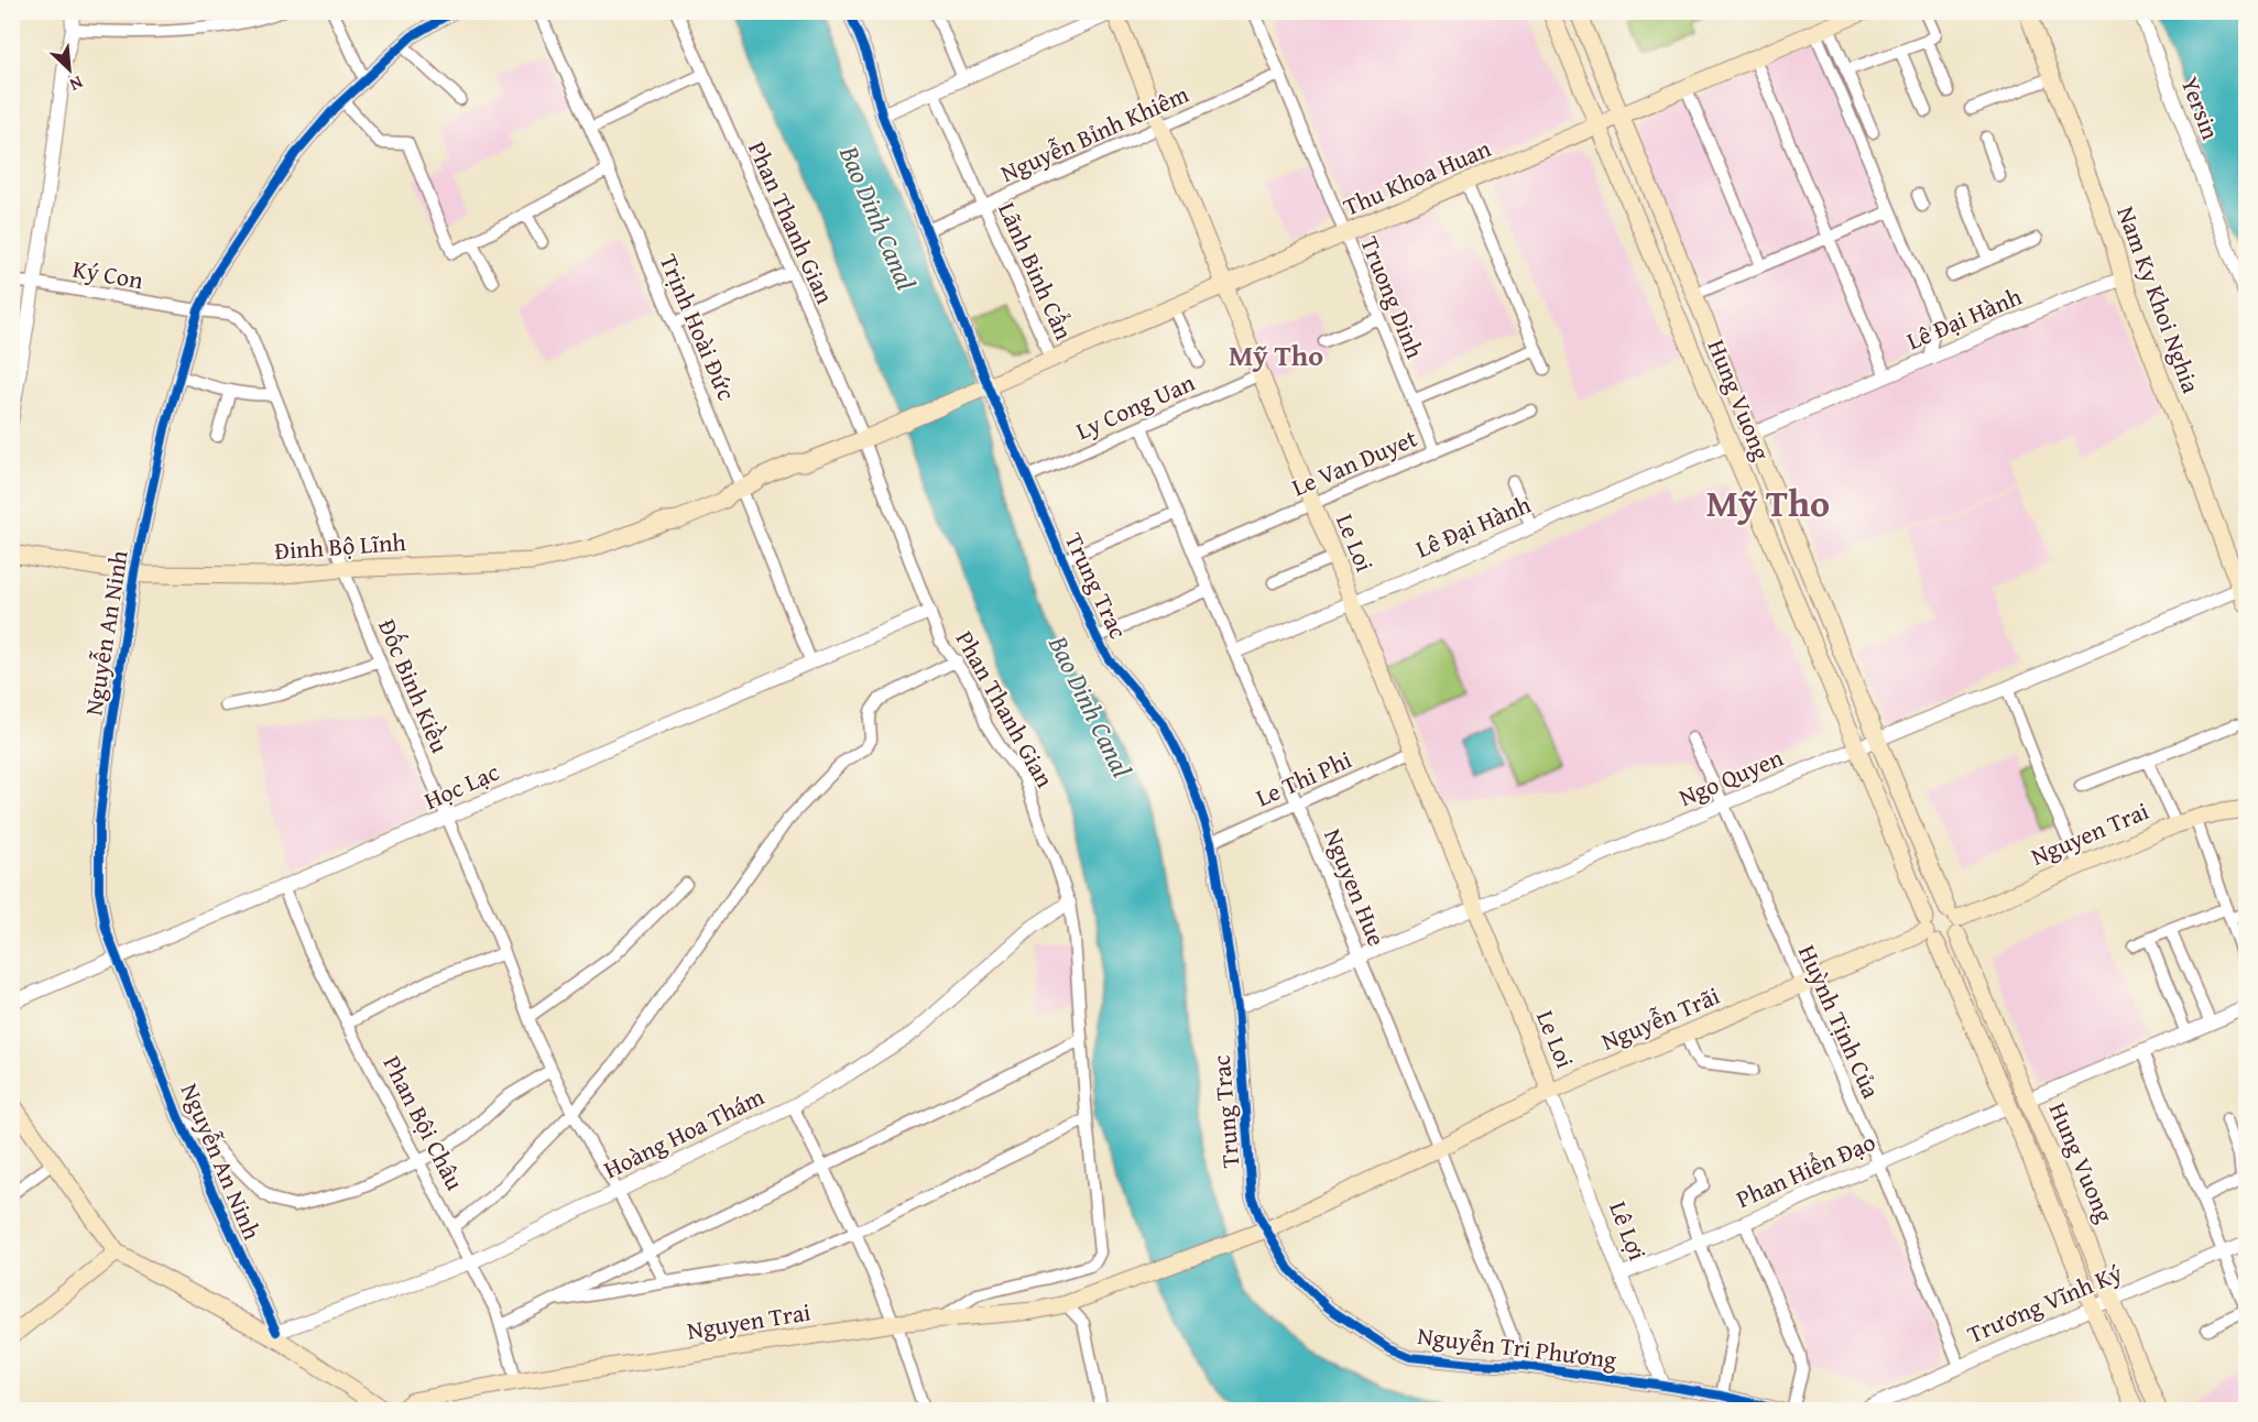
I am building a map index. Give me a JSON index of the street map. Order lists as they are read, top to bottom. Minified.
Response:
{"streets":{"main road":["Thu Khoa Huan","Nam Ky Khoi Nghia","Hung Vuong","Le Loi","Đinh Bộ Lĩnh","Nguyen Trai","Nguyễn Trãi"],"street":["Yersin","Nguyễn Bỉnh Khiêm","Phan Thanh Gian","Lãnh Binh Cẩn","Ký Con","Truong Dinh","Lê Đại Hành","Trịnh Hoài Đức","Ly Cong Uan","Le Van Duyet","Trung Trac","Nguyễn An Ninh","Đốc Binh Kiều","Ngo Quyen","Le Thi Phi","Học Lạc","Nguyen Hue","Huỳnh Tịnh Của","Phan Bội Châu","Hoàng Hoa Thám","Phan Hiển Đạo","Lê Lợi","Trương Vĩnh Ký","Nguyễn Tri Phương"]},"crossings":[["Nguyễn Bỉnh Khiêm","Lãnh Binh Cẩn"],["Nguyễn Bỉnh Khiêm","Truong Dinh"],["Nguyễn Bỉnh Khiêm","Le Loi"],["Nguyễn Bỉnh Khiêm","Trung Trac"],["Thu Khoa Huan","Phan Thanh Gian"],["Thu Khoa Huan","Lãnh Binh Cẩn"],["Thu Khoa Huan","Truong Dinh"],["Thu Khoa Huan","Hung Vuong"],["Thu Khoa Huan","Le Loi"],["Thu Khoa Huan","Đinh Bộ Lĩnh"],["Thu Khoa Huan","Trung Trac"],["Phan Thanh Gian","Đinh Bộ Lĩnh"],["Phan Thanh Gian","Học Lạc"],["Phan Thanh Gian","Nguyen Trai"],["Phan Thanh Gian","Hoàng Hoa Thám"],["Ký Con","Nguyễn An Ninh"],["Ký Con","Đốc Binh Kiều"],["Truong Dinh","Le Van Duyet"],["Nam Ky Khoi Nghia","Lê Đại Hành"],["Nam Ky Khoi Nghia","Ngo Quyen"],["Lê Đại Hành","Hung Vuong"],["Lê Đại Hành","Le Loi"],["Lê Đại Hành","Nguyen Hue"],["Trịnh Hoài Đức","Đinh Bộ Lĩnh"],["Trịnh Hoài Đức","Học Lạc"],["Hung Vuong","Ngo Quyen"],["Hung Vuong","Nguyen Trai"],["Hung Vuong","Nguyễn Trãi"],["Hung Vuong","Phan Hiển Đạo"],["Hung Vuong","Trương Vĩnh Ký"],["Ly Cong Uan","Le Loi"],["Ly Cong Uan","Trung Trac"],["Ly Cong Uan","Nguyen Hue"],["Le Van Duyet","Le Loi"],["Le Van Duyet","Nguyen Hue"],["Le Loi","Ngo Quyen"],["Le Loi","Le Thi Phi"],["Le Loi","Nguyễn Trãi"],["Le Loi","Lê Lợi"],["Đinh Bộ Lĩnh","Nguyễn An Ninh"],["Đinh Bộ Lĩnh","Đốc Binh Kiều"],["Trung Trac","Ngo Quyen"],["Trung Trac","Le Thi Phi"],["Trung Trac","Nguyễn Trãi"],["Trung Trac","Nguyễn Tri Phương"],["Nguyễn An Ninh","Đốc Binh Kiều"],["Nguyễn An Ninh","Học Lạc"],["Nguyễn An Ninh","Hoàng Hoa Thám"],["Đốc Binh Kiều","Học Lạc"],["Đốc Binh Kiều","Hoàng Hoa Thám"],["Ngo Quyen","Nguyen Hue"],["Ngo Quyen","Huỳnh Tịnh Của"],["Le Thi Phi","Nguyen Hue"],["Học Lạc","Phan Bội Châu"],["Nguyen Trai","Nguyễn Trãi"],["Nguyen Trai","Phan Bội Châu"],["Nguyen Hue","Nguyễn Trãi"],["Nguyen Hue","Nguyễn Tri Phương"],["Nguyễn Trãi","Huỳnh Tịnh Của"],["Nguyễn Trãi","Lê Lợi"],["Nguyễn Trãi","Nguyễn Tri Phương"],["Huỳnh Tịnh Của","Phan Hiển Đạo"],["Huỳnh Tịnh Của","Trương Vĩnh Ký"],["Phan Bội Châu","Hoàng Hoa Thám"],["Phan Hiển Đạo","Lê Lợi"],["Lê Lợi","Nguyễn Tri Phương"]],"districts":["Mỹ Tho","Mỹ Tho"],"water":["Bao Dinh Canal"],"north":"bottom right"}
